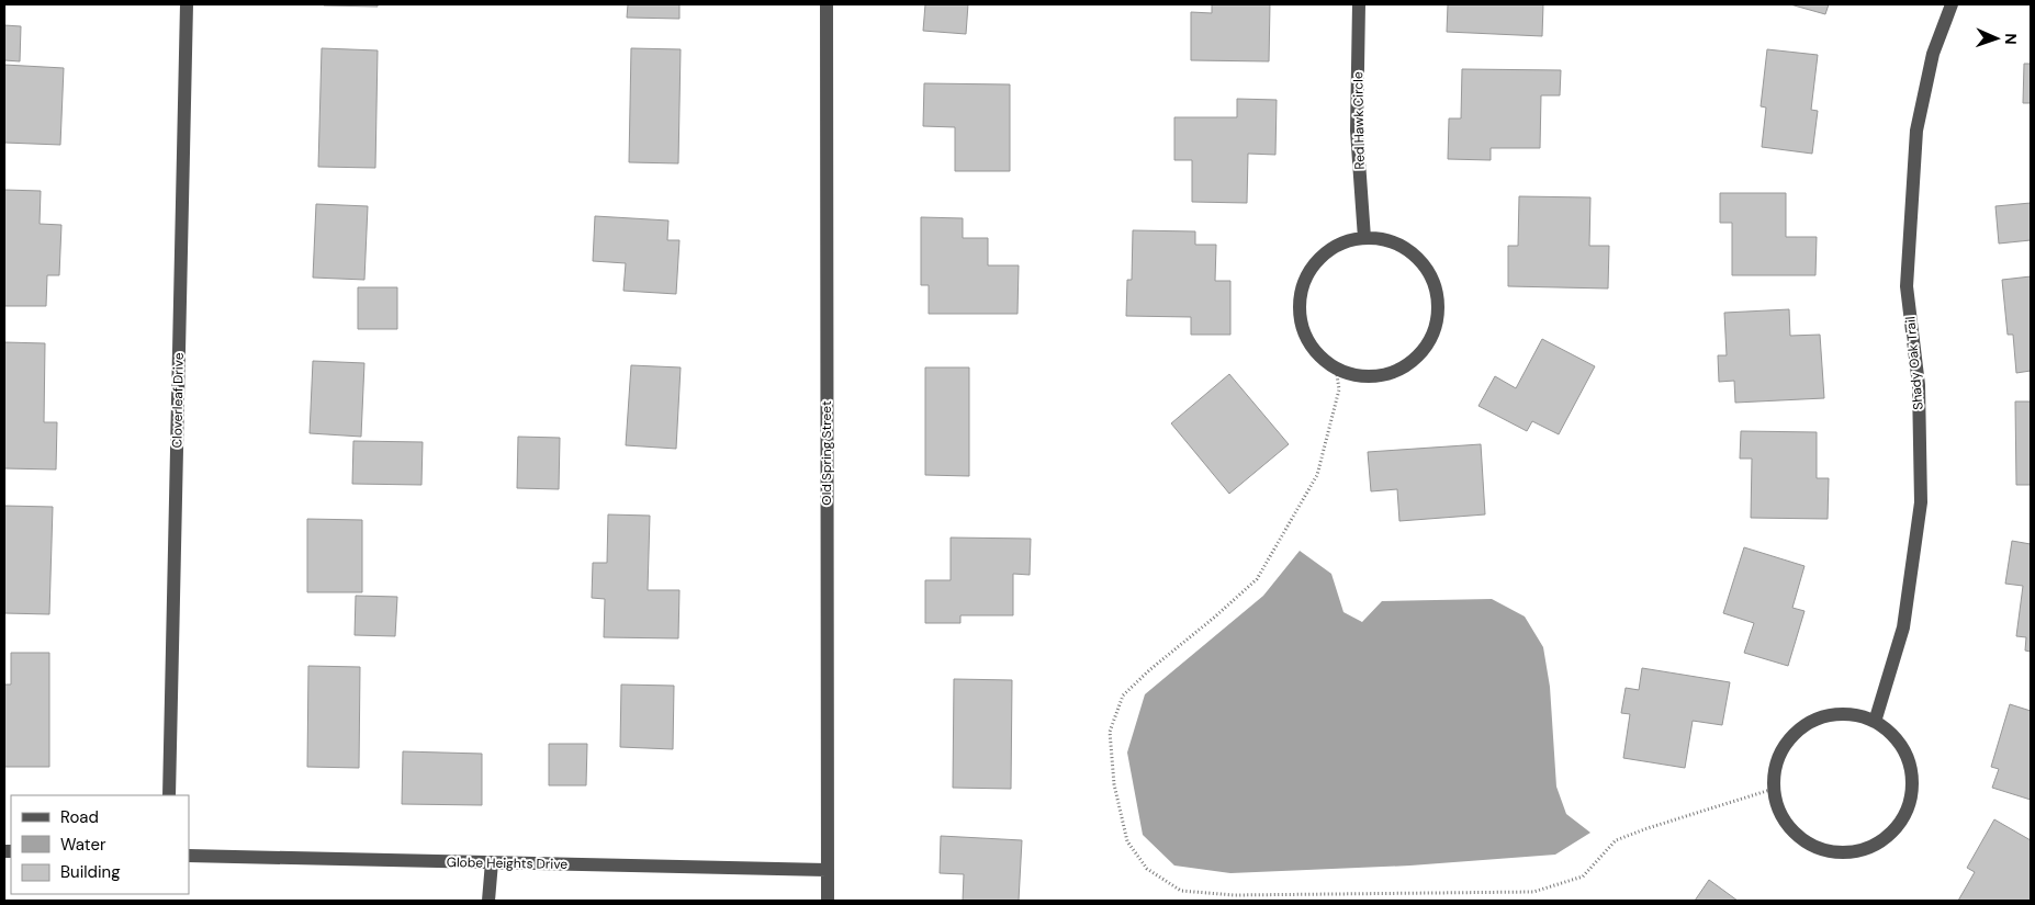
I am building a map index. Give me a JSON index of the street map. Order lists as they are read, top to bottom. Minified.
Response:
{"streets":{"street":["Red Hawk Circle","Shady Oak Trail","Cloverleaf Drive","Old Spring Street","Globe Heights Drive"]},"crossings":[["Old Spring Street","Globe Heights Drive"]],"legend":["Road","Water","Building"],"north":"right"}
